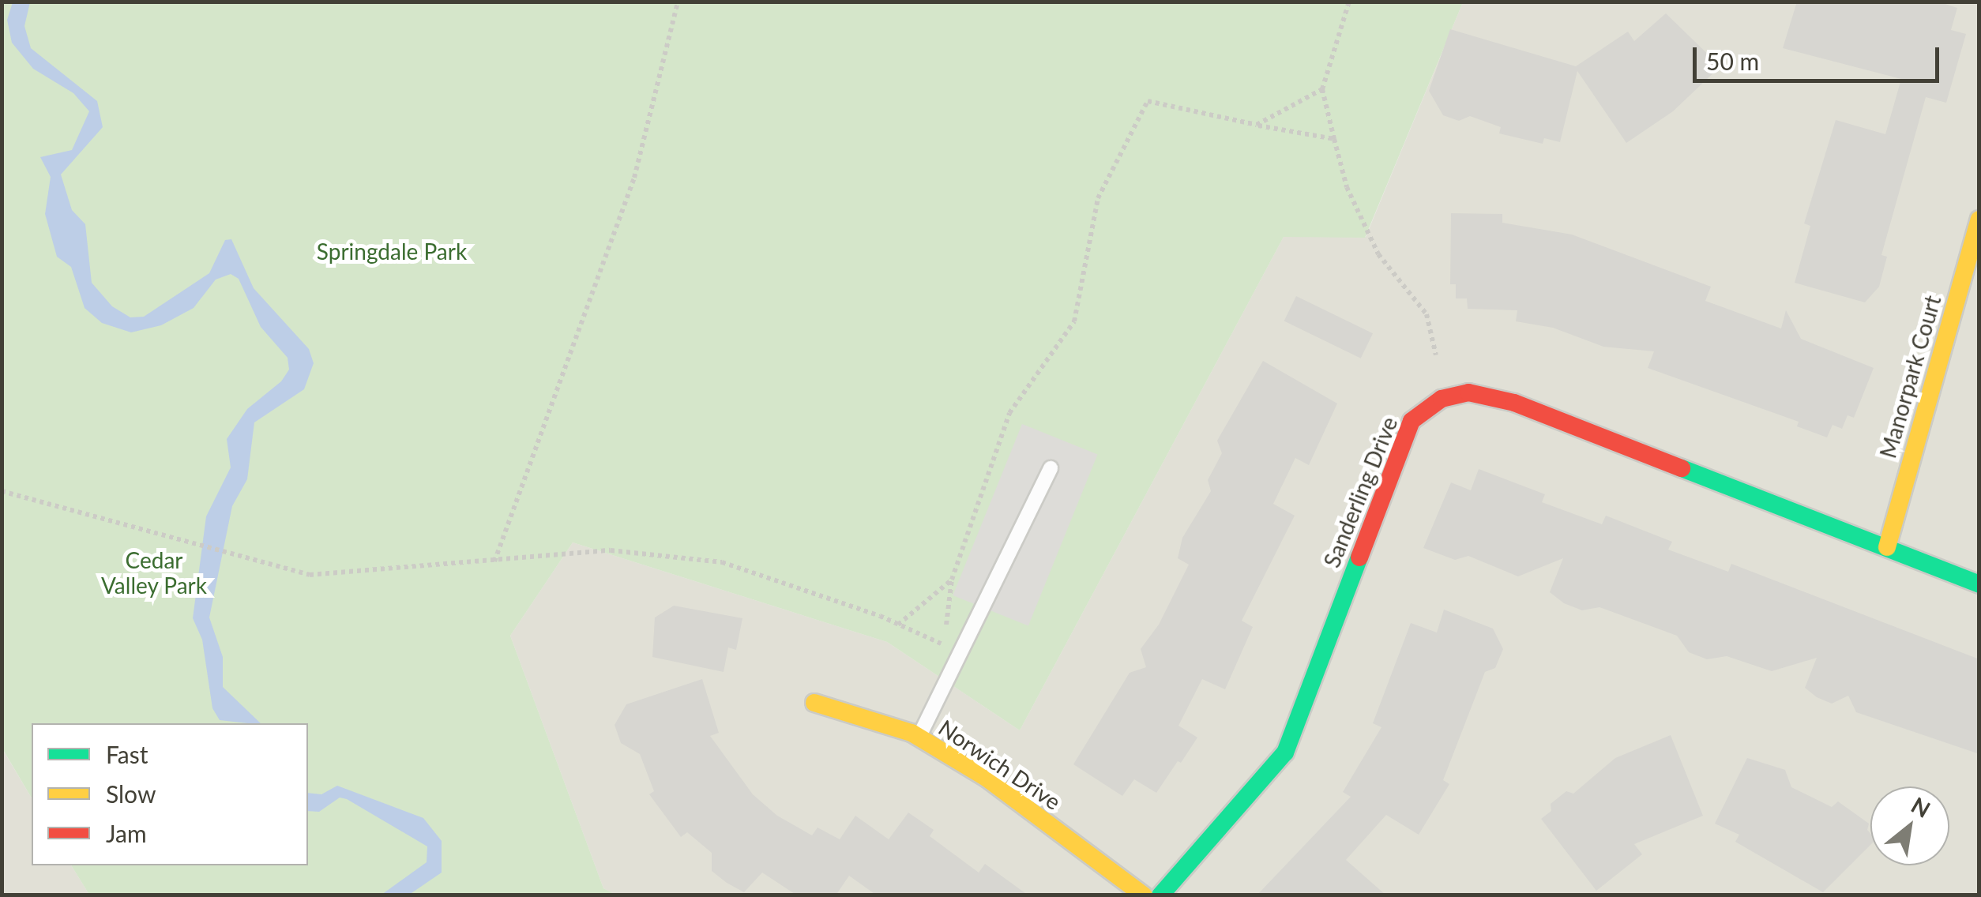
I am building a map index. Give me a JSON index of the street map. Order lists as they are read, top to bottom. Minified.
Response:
{"streets":{"street":["Manorpark Court","Sanderling Drive","Norwich Drive"]},"crossings":[["Manorpark Court","Sanderling Drive"]],"parks":["Springdale Park","Cedar Valley Park"],"legend":["Fast","Slow","Jam"],"scale_bar":"50 m","north":"top right"}
